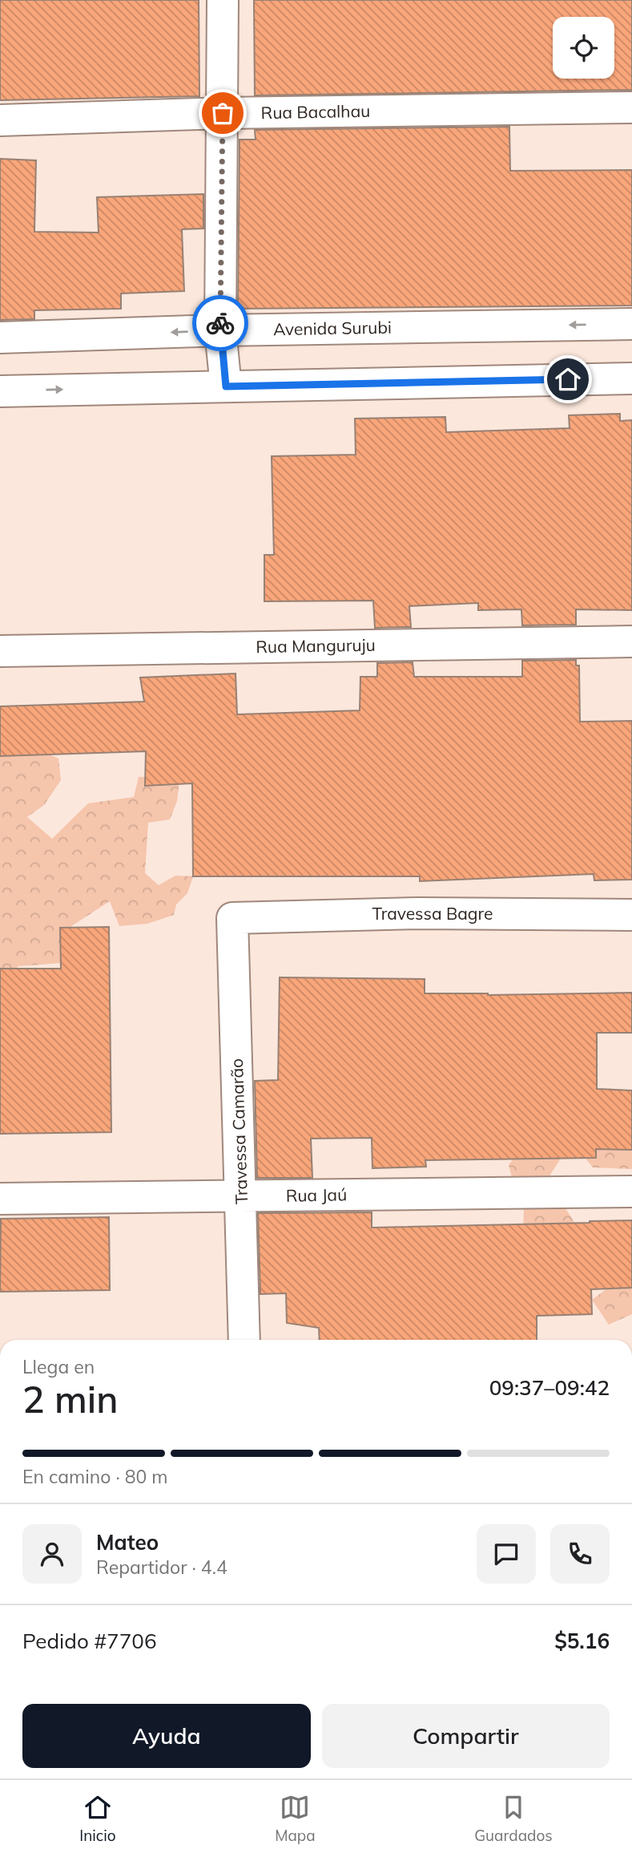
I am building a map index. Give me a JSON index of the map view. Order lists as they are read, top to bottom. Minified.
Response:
{"streets":{"street":["Rua Bacalhau","Avenida Surubi","Rua Manguruju","Travessa Bagre","Travessa Camarão","Rua Jaú"]},"crossings":[["Travessa Bagre","Travessa Camarão"],["Travessa Camarão","Rua Jaú"]],"page":{"heading":["2 min","Llega en","09:37–09:42"],"panel":["Mateo","Repartidor · 4.4","Pedido #7706","$5.16"],"bar":"En camino · 80 m","buttons":["Ayuda","Compartir"],"tabs":["Inicio","Mapa","Guardados"]}}
